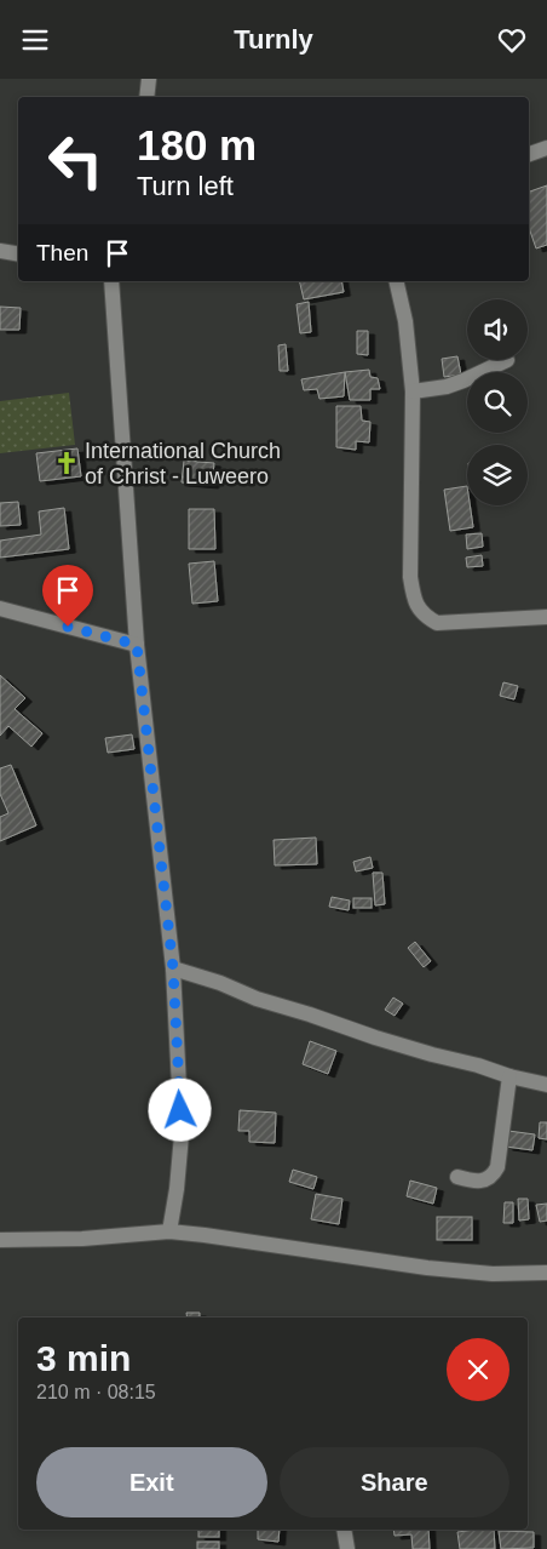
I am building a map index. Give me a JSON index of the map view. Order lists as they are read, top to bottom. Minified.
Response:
{"places":{"church":["International Church of Christ - Luweero"]},"page":{"header":"Turnly","turn":["180 m","Turn left"],"then":"Then","heading":["3 min","210 m · 08:15"],"buttons":["Exit","Share"]}}
